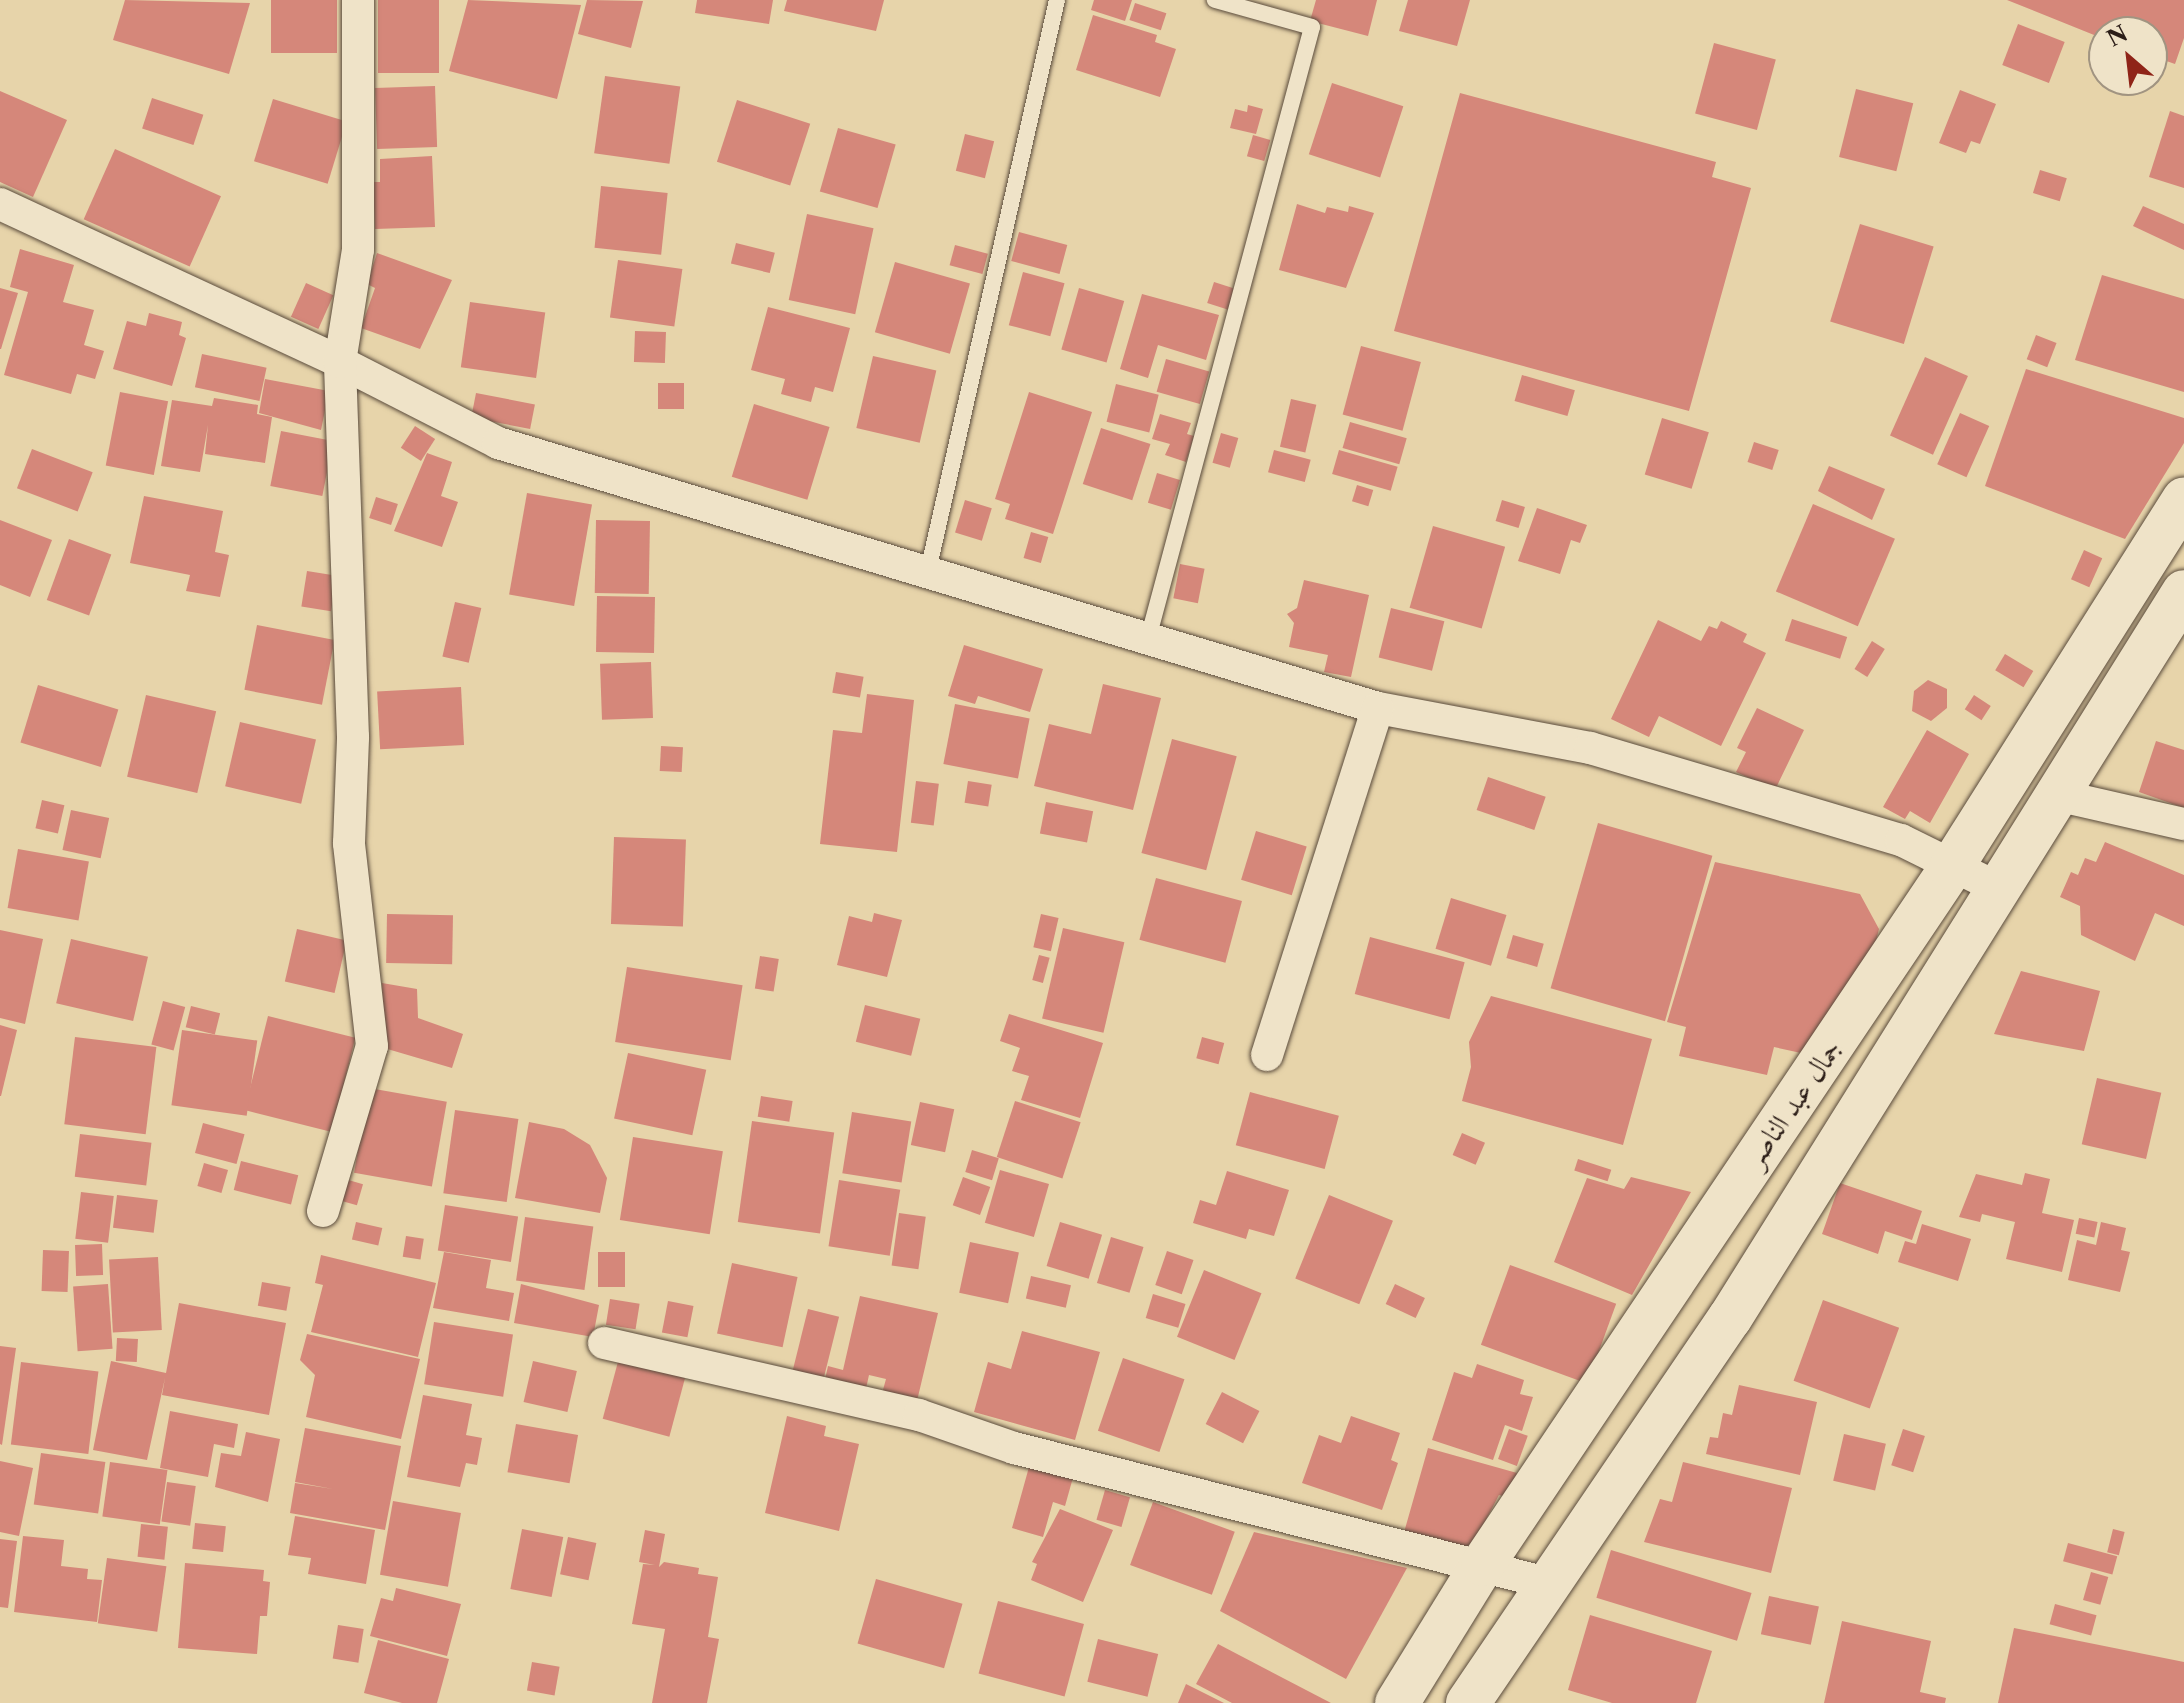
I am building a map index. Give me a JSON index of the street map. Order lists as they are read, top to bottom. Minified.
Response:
{"streets":{"main road":["جمال عبد الناصر"]},"north":"top left"}
